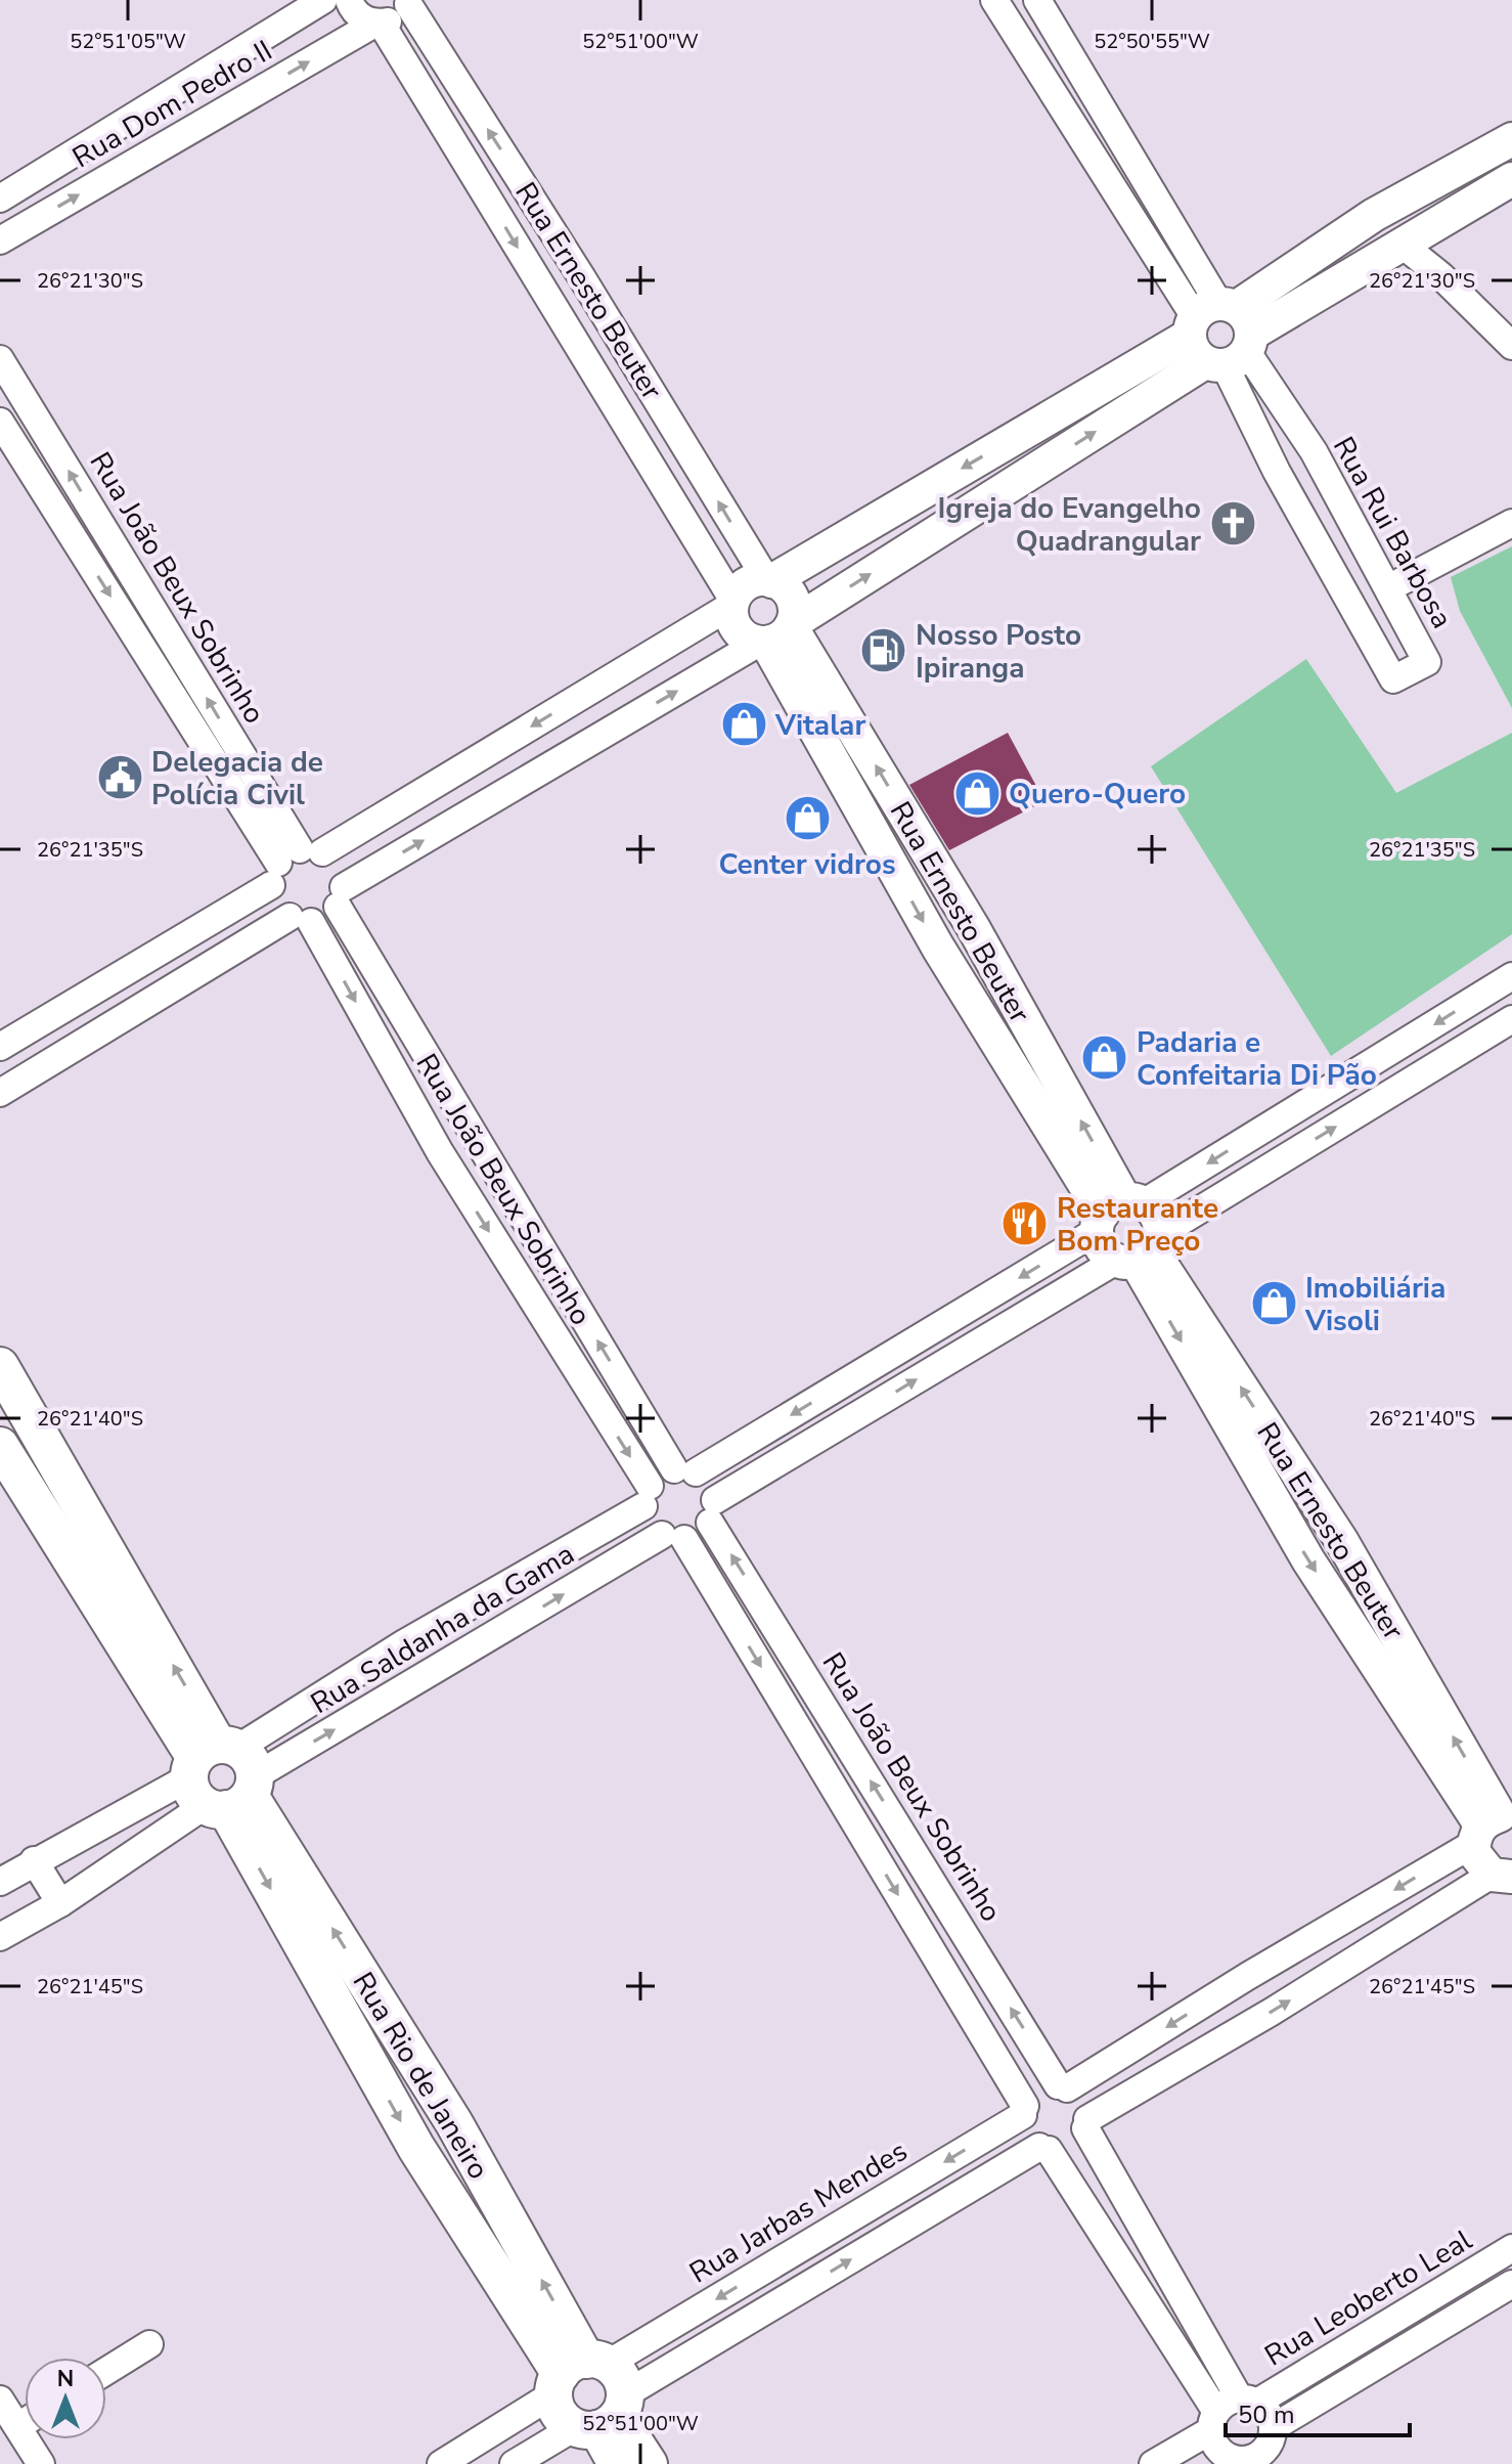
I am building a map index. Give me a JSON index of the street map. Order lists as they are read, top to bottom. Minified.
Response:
{"streets":{"main road":["Rua Rio de Janeiro"],"street":["Rua Dom Pedro II","Rua Ernesto Beuter","Rua Rui Barbosa","Rua João Beux Sobrinho","Rua Saldanha da Gama","Rua Jarbas Mendes","Rua Leoberto Leal"]},"crossings":[["Rua Dom Pedro II","Rua Ernesto Beuter"],["Rua João Beux Sobrinho","Rua Saldanha da Gama"],["Rua João Beux Sobrinho","Rua Jarbas Mendes"],["Rua Saldanha da Gama","Rua Rio de Janeiro"],["Rua Rio de Janeiro","Rua Jarbas Mendes"]],"places":{"church":["Igreja do Evangelho Quadrangular"],"fuel station":["Nosso Posto Ipiranga"],"shop":["Vitalar","Quero-Quero","Center vidros","Padaria e Confeitaria Di Pão","Imobiliária Visoli"],"public building":["Delegacia de Polícia Civil"],"restaurant":["Restaurante Bom Preço"]},"scale_bar":"50 m","north":"top","coordinates":["52°51'05\"W","52°51'00\"W","52°50'55\"W","26°21'30\"S","26°21'35\"S","26°21'40\"S","26°21'45\"S"]}
